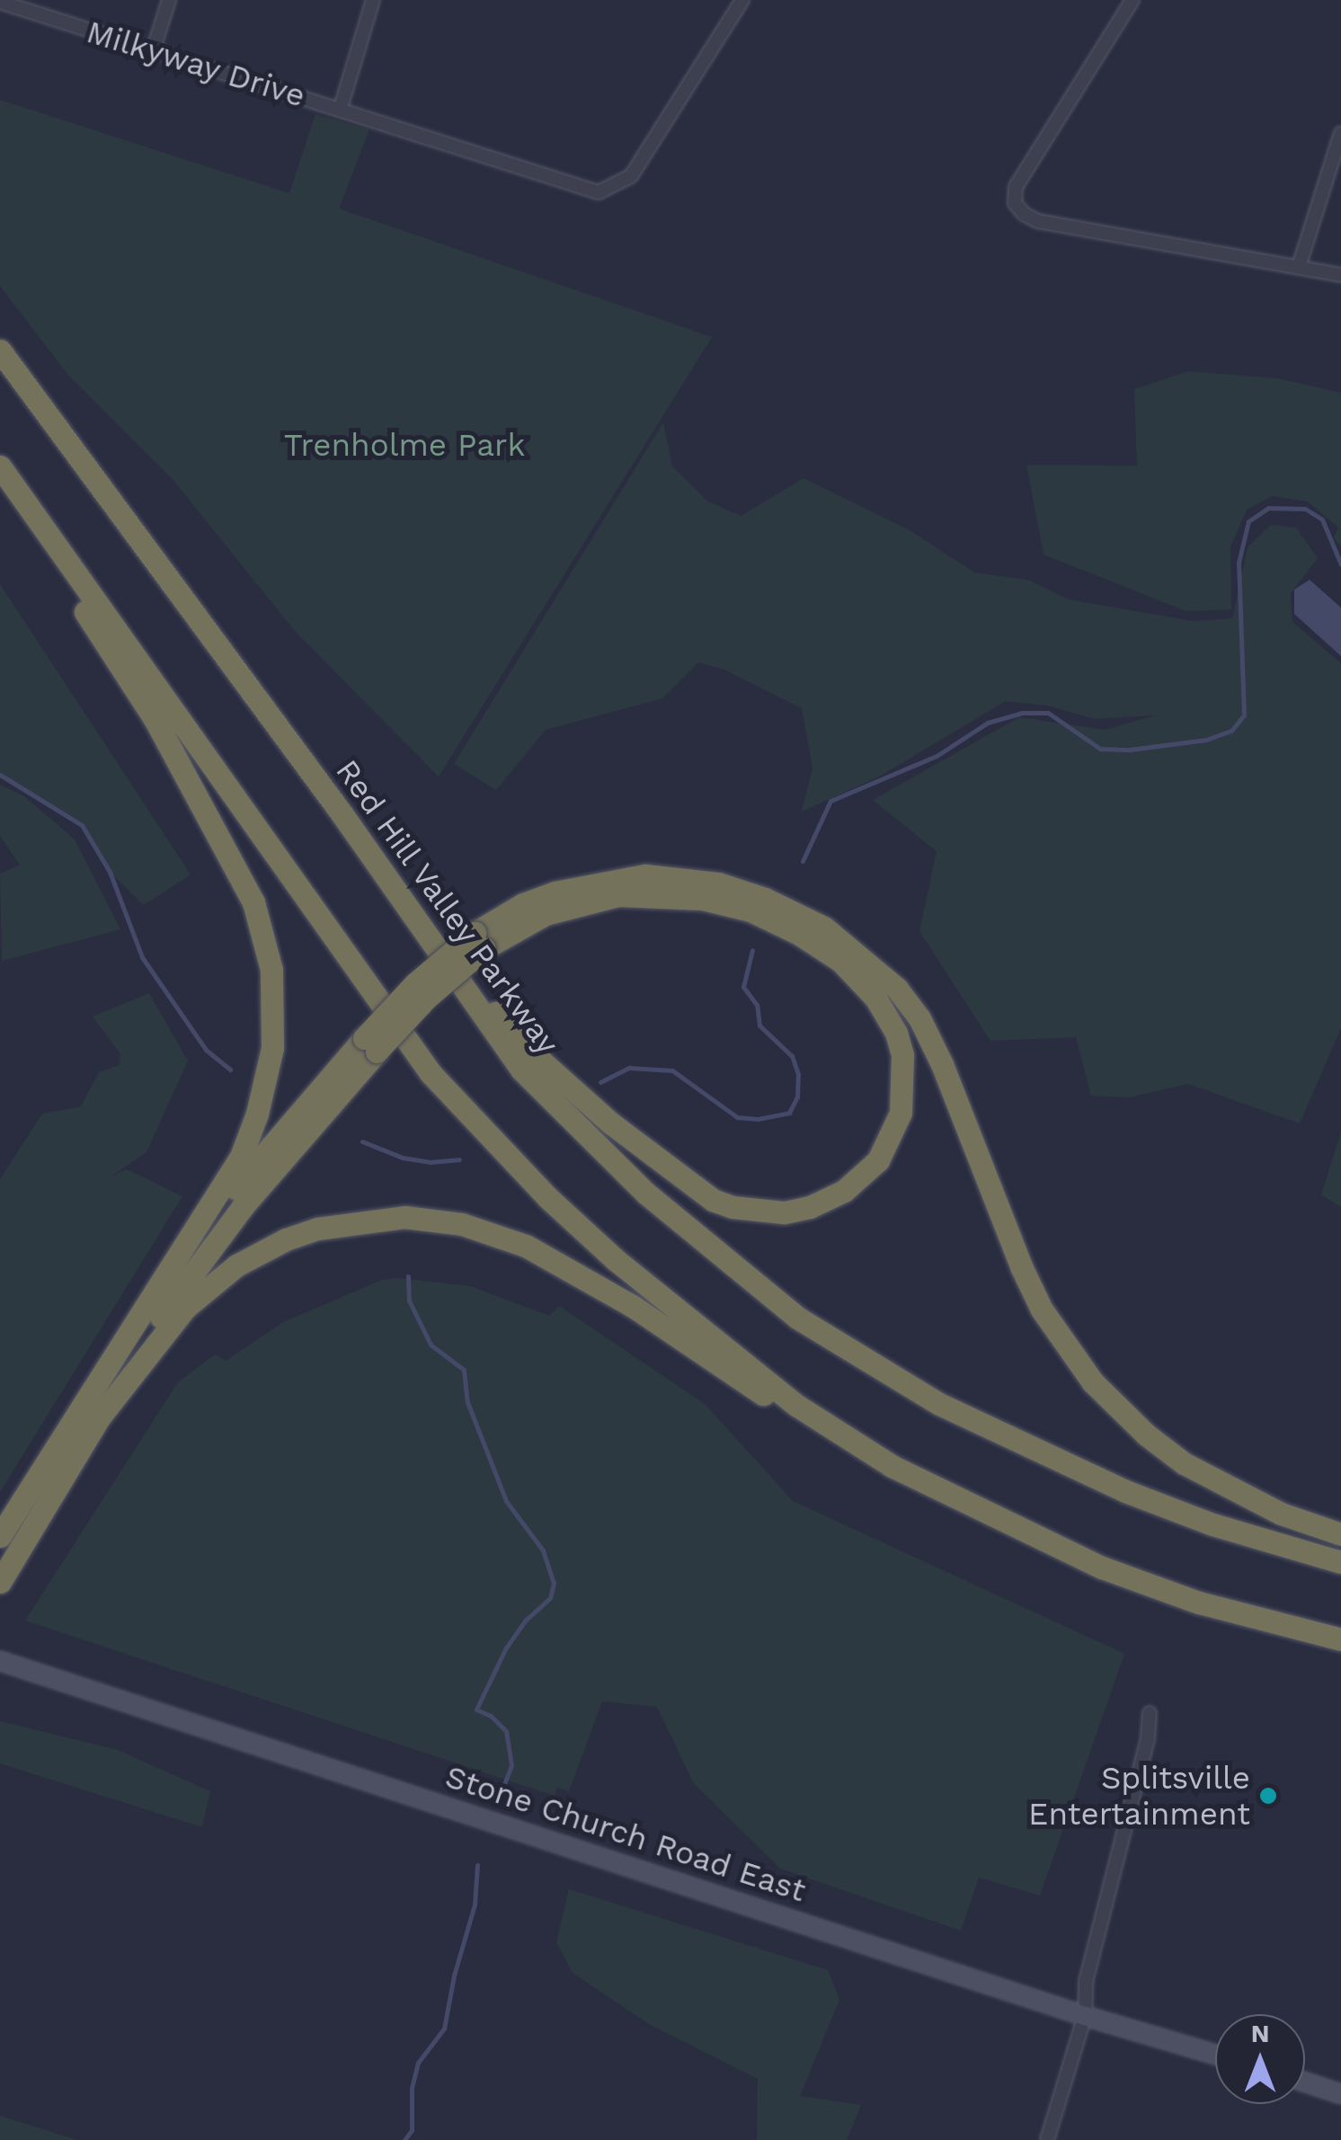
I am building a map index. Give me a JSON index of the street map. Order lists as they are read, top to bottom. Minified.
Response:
{"streets":{"highway":["Red Hill Valley Parkway"],"main road":["Stone Church Road East"],"street":["Milkyway Drive"]},"parks":["Trenholme Park"],"places":["Splitsville Entertainment"],"north":"top"}
